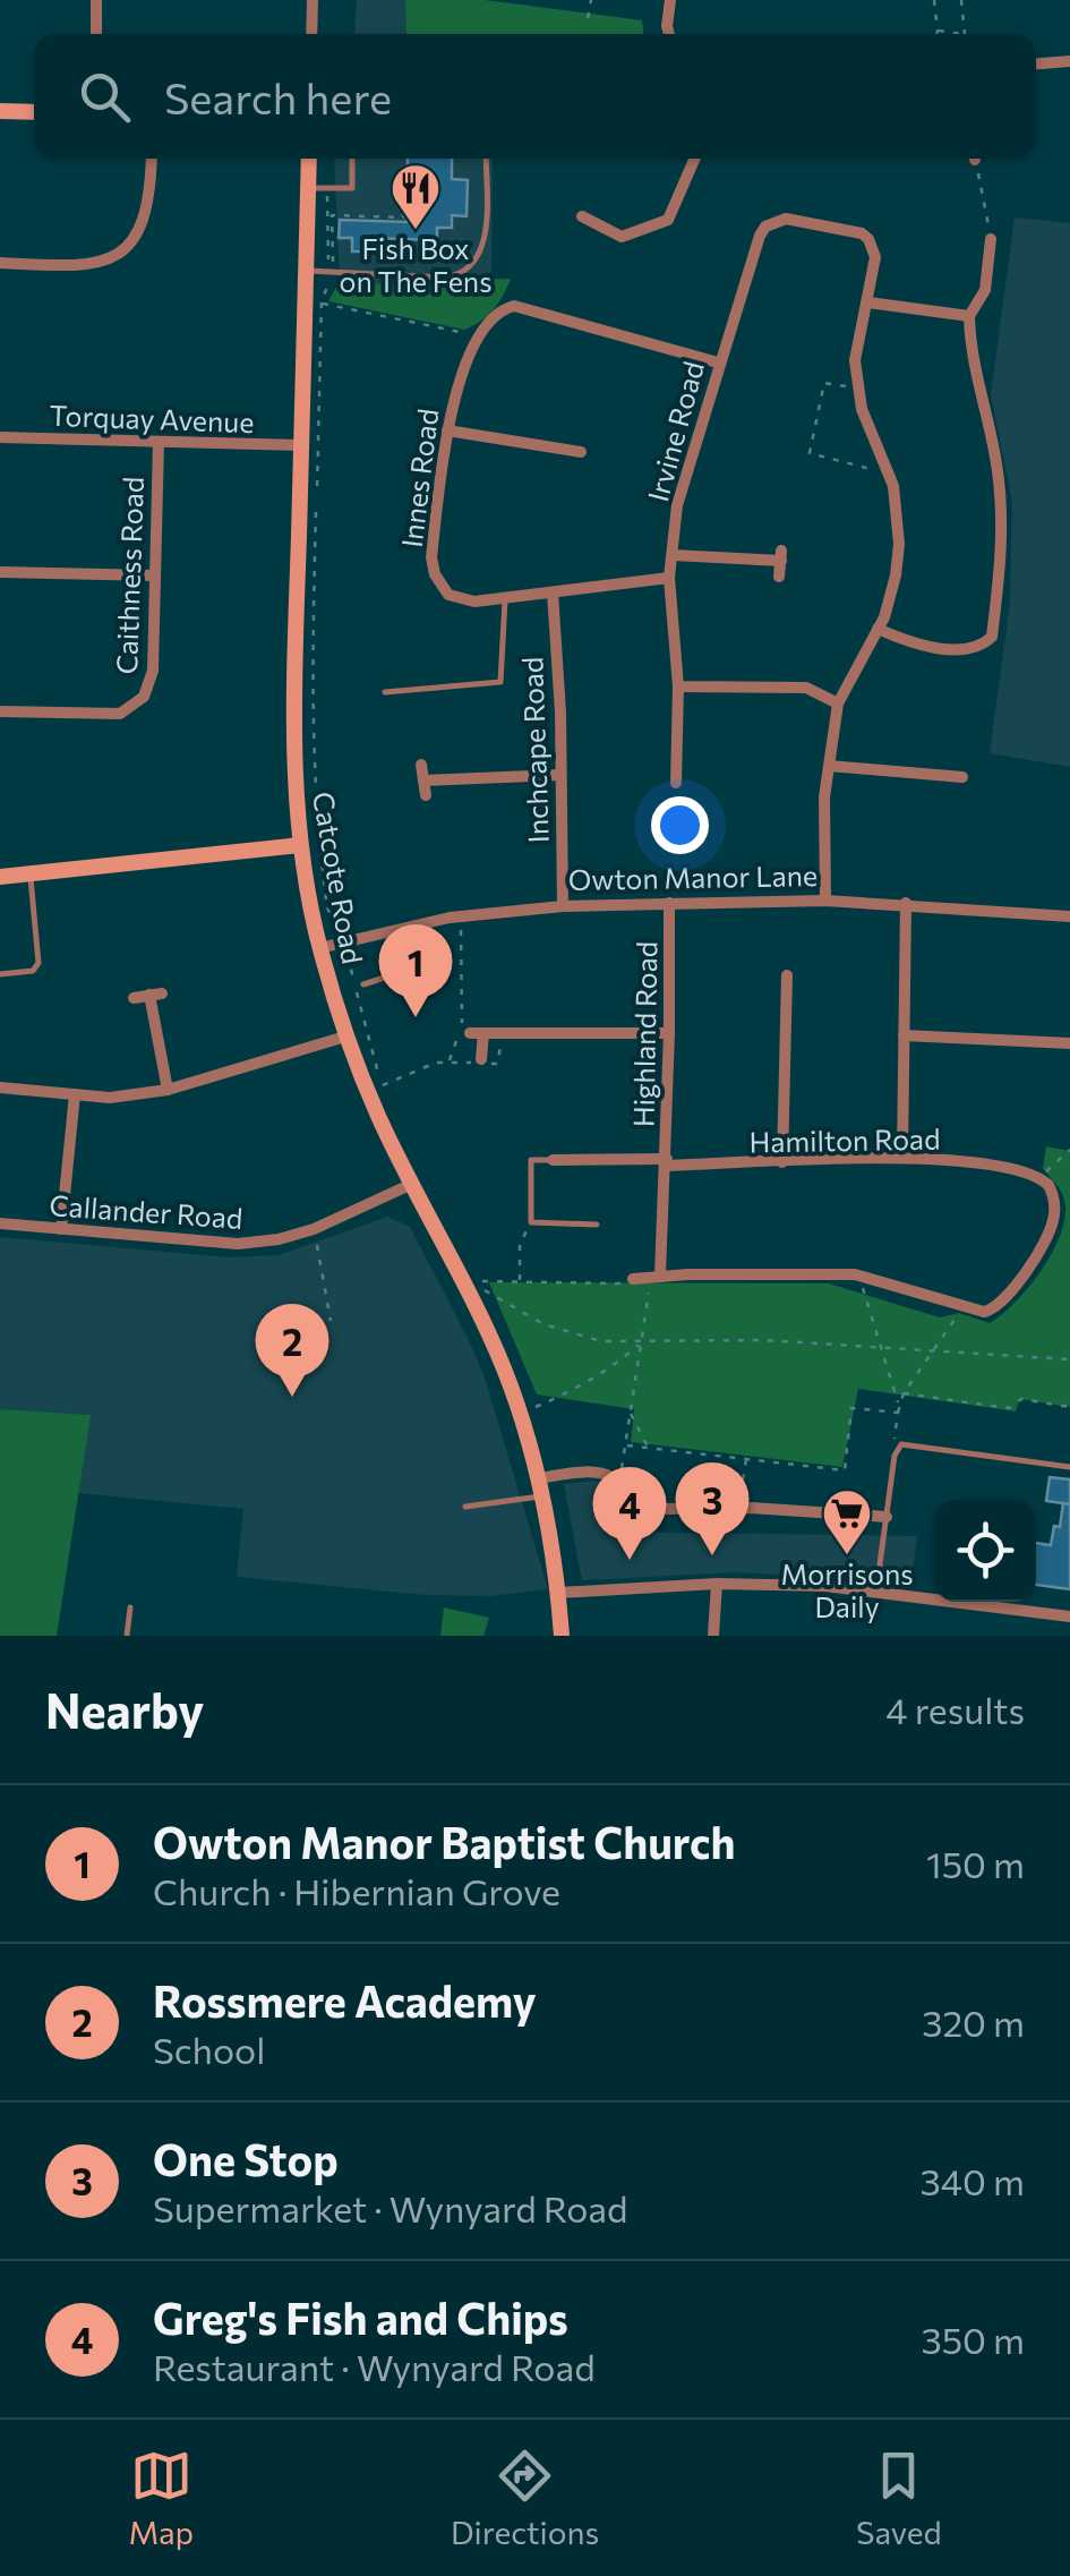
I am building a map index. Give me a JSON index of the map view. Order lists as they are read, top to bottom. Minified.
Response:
{"streets":{"street":["Torquay Avenue","Irvine Road","Innes Road","Caithness Road","Inchcape Road","Catcote Road","Owton Manor Lane","Highland Road","Hamilton Road","Callander Road"]},"crossings":[["Torquay Avenue","Caithness Road"],["Torquay Avenue","Catcote Road"],["Irvine Road","Innes Road"],["Innes Road","Inchcape Road"],["Inchcape Road","Owton Manor Lane"],["Catcote Road","Owton Manor Lane"],["Catcote Road","Callander Road"],["Owton Manor Lane","Highland Road"],["Highland Road","Hamilton Road"]],"places":{"restaurant":["Fish Box on The Fens"],"supermarket":["Morrisons Daily"]},"page":{"search":"Search here","pins":["1","2","3","4"],"heading":["Nearby","4 results"],"list":[{"mark":"1","name":"Owton Manor Baptist Church","note":"Church · Hibernian Grove","value":"150 m"},{"mark":"2","name":"Rossmere Academy","note":"School","value":"320 m"},{"mark":"3","name":"One Stop","note":"Supermarket · Wynyard Road","value":"340 m"},{"mark":"4","name":"Greg's Fish and Chips","note":"Restaurant · Wynyard Road","value":"350 m"}],"nav":["Map","Directions","Saved"]}}
